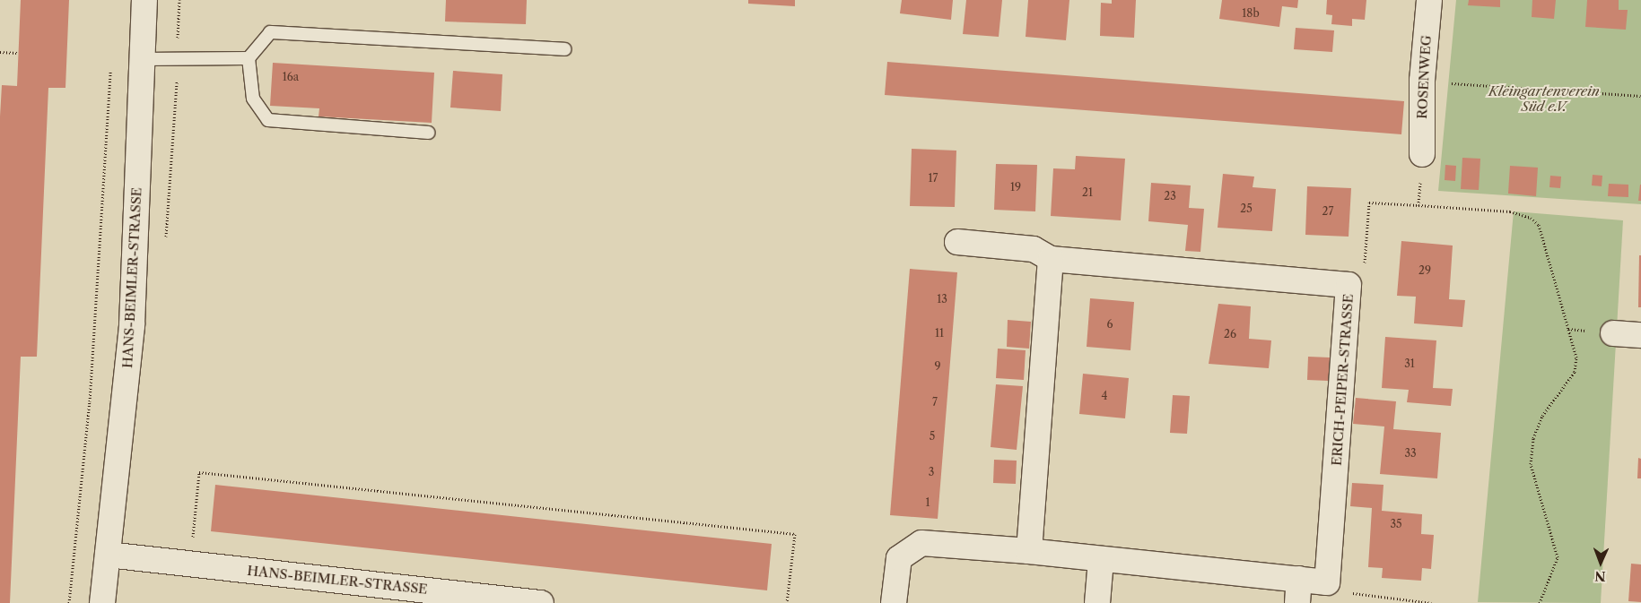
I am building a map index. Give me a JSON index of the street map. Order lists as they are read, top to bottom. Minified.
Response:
{"streets":{"street":["ROSENWEG","HANS-BEIMLER-STRASSE","ERICH-PEIPER-STRASSE"]},"parks":["Kleingartenverein Süd e.V."],"house_numbers":["18b","16a","17","19","21","23","25","27","29","13","6","11","26","31","9","4","7","5","33","3","1","35"],"north":"bottom"}
